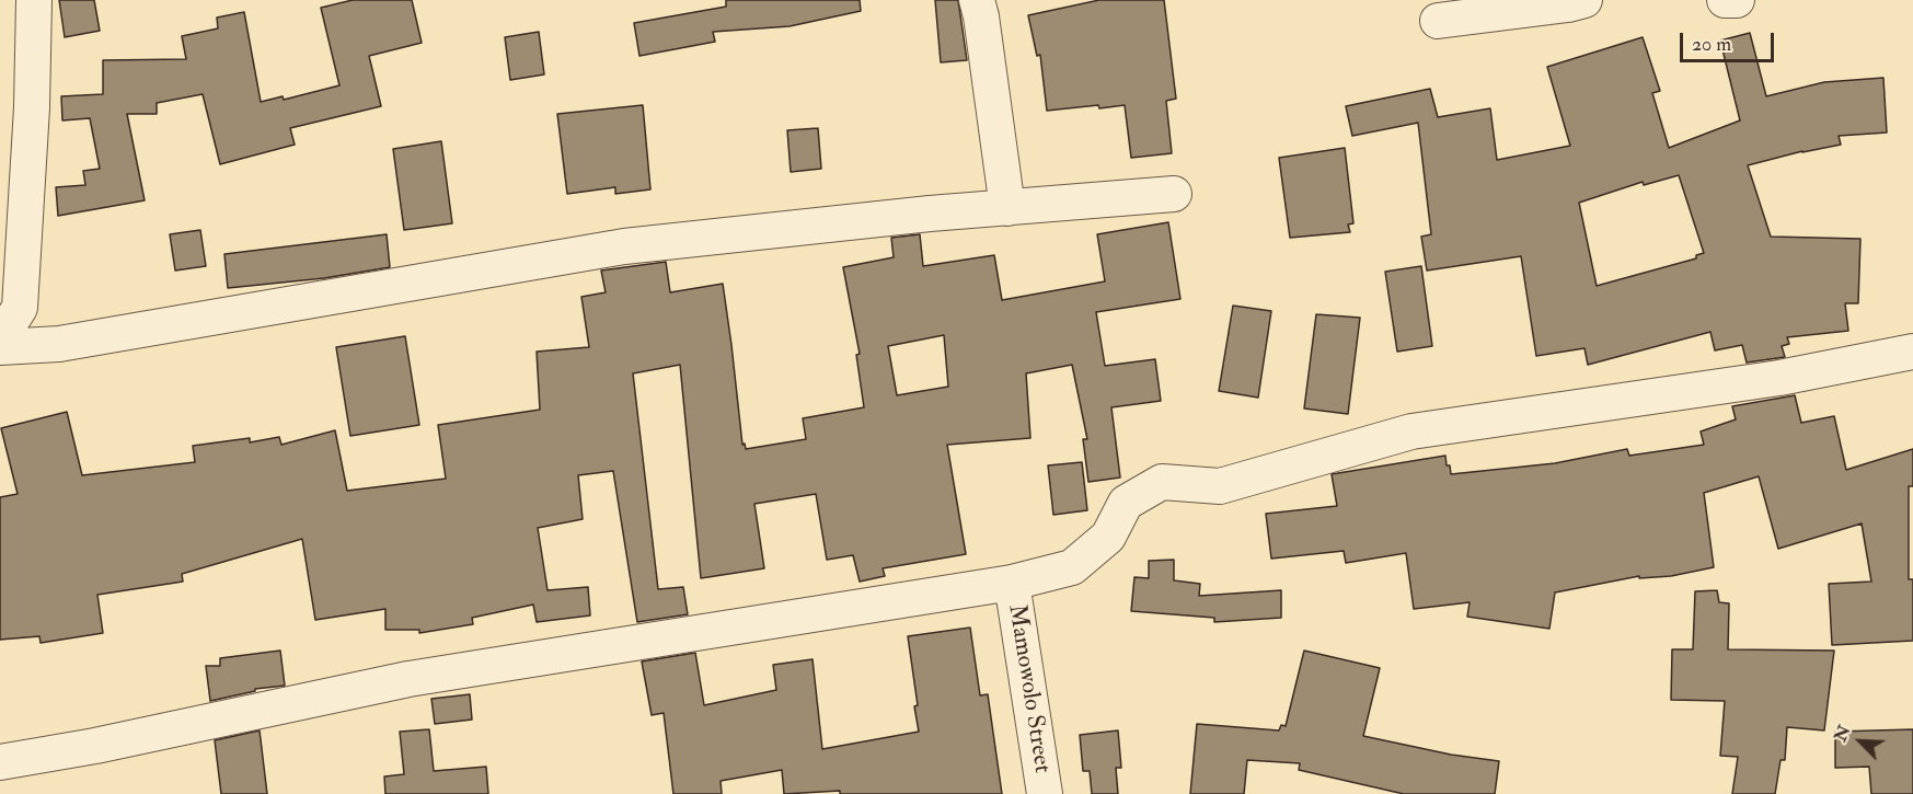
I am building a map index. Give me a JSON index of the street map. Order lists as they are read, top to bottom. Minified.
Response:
{"streets":{"street":["Mamowolo Street"]},"scale_bar":"20 m","north":"top left"}
